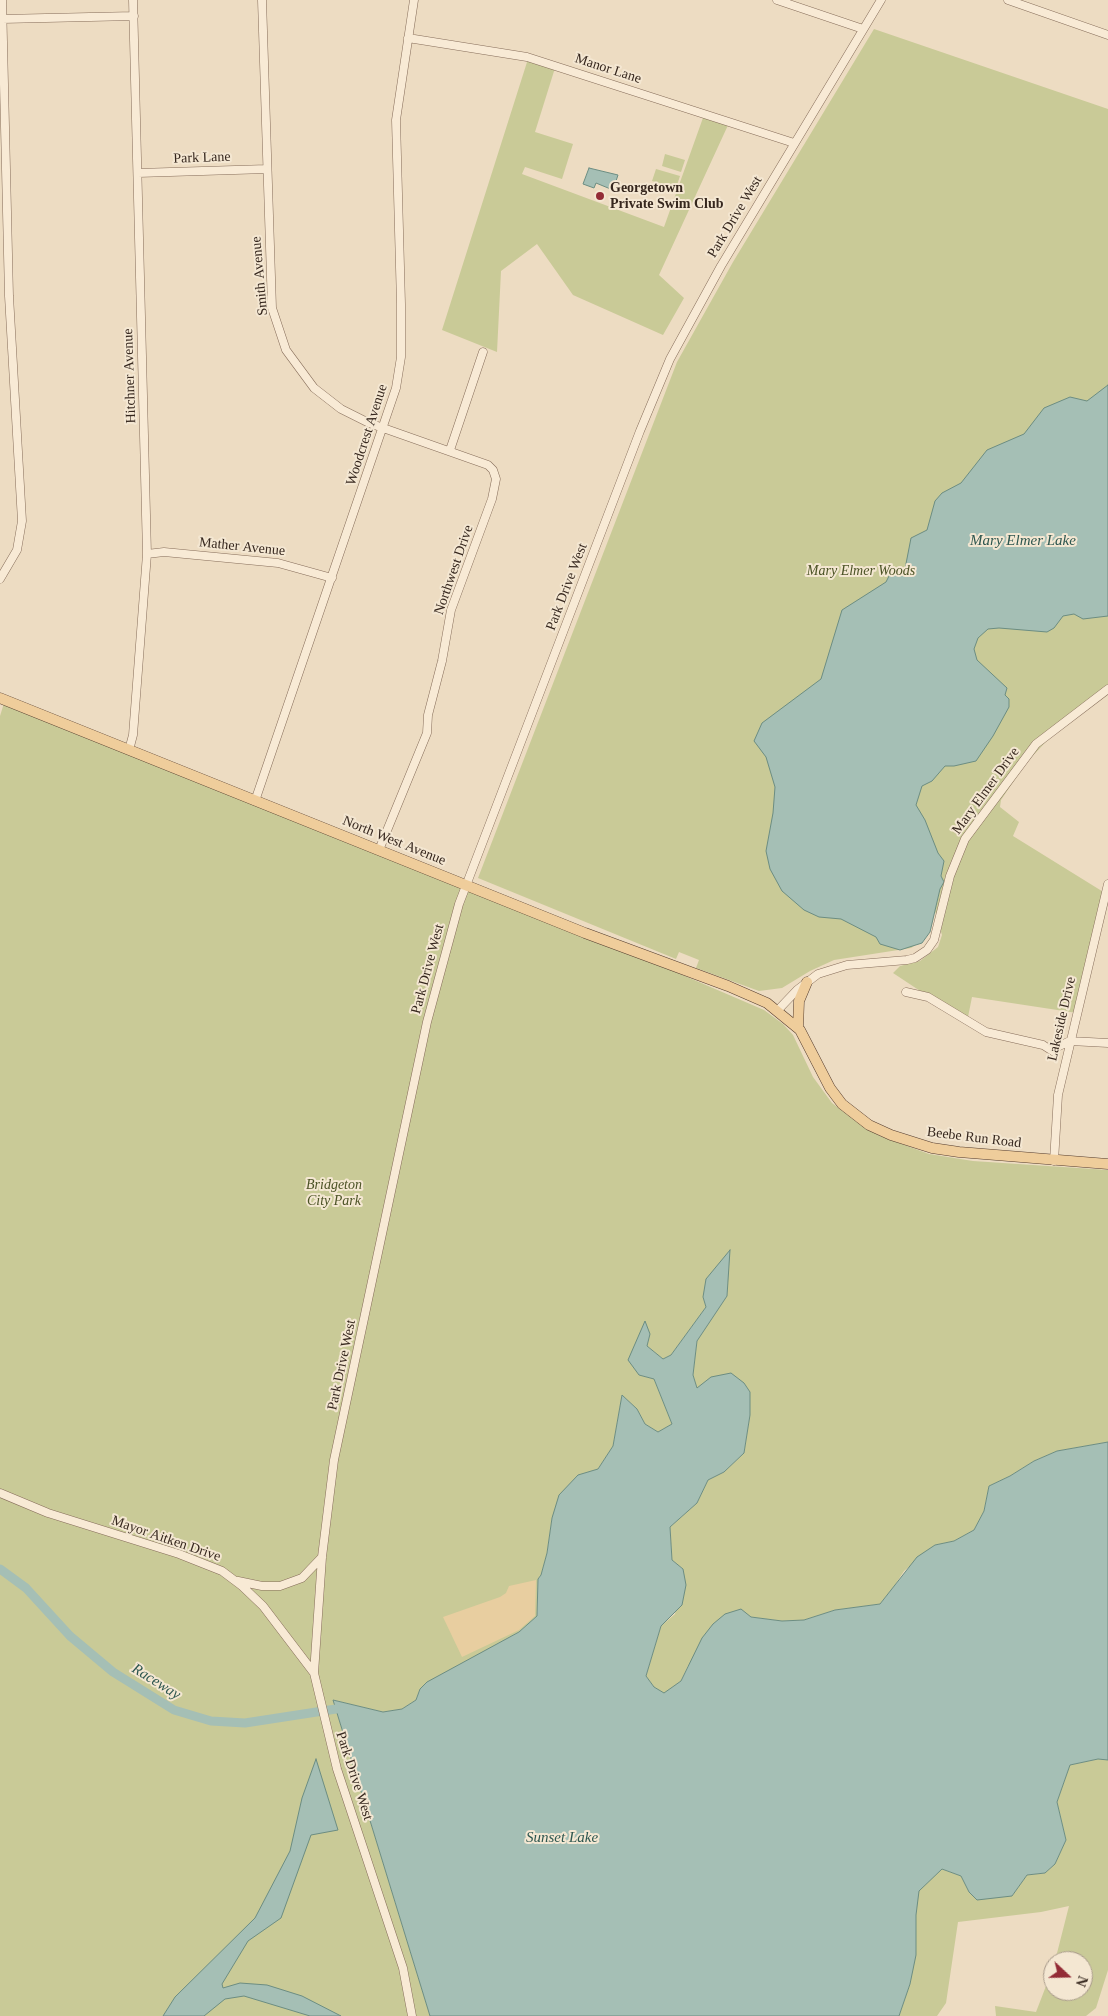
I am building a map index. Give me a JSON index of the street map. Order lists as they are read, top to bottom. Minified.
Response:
{"streets":{"main road":["North West Avenue","Beebe Run Road"],"street":["Manor Lane","Park Lane","Park Drive West","Smith Avenue","Hitchner Avenue","Woodcrest Avenue","Mather Avenue","Northwest Drive","Mary Elmer Drive","Lakeside Drive","Mayor Aitken Drive"]},"crossings":[["Manor Lane","Park Drive West"],["Manor Lane","Woodcrest Avenue"],["Park Lane","Smith Avenue"],["Park Lane","Hitchner Avenue"],["Park Drive West","North West Avenue"],["Park Drive West","Mayor Aitken Drive"],["Smith Avenue","Woodcrest Avenue"],["Smith Avenue","Northwest Drive"],["Hitchner Avenue","Mather Avenue"],["Hitchner Avenue","North West Avenue"],["Woodcrest Avenue","Mather Avenue"],["Woodcrest Avenue","North West Avenue"],["Northwest Drive","North West Avenue"],["Mary Elmer Drive","North West Avenue"],["Mary Elmer Drive","Beebe Run Road"],["North West Avenue","Beebe Run Road"],["Lakeside Drive","Beebe Run Road"]],"water":["Mary Elmer Lake","Raceway","Sunset Lake"],"parks":["Mary Elmer Woods","Bridgeton City Park"],"places":["Georgetown Private Swim Club"],"north":"right"}
